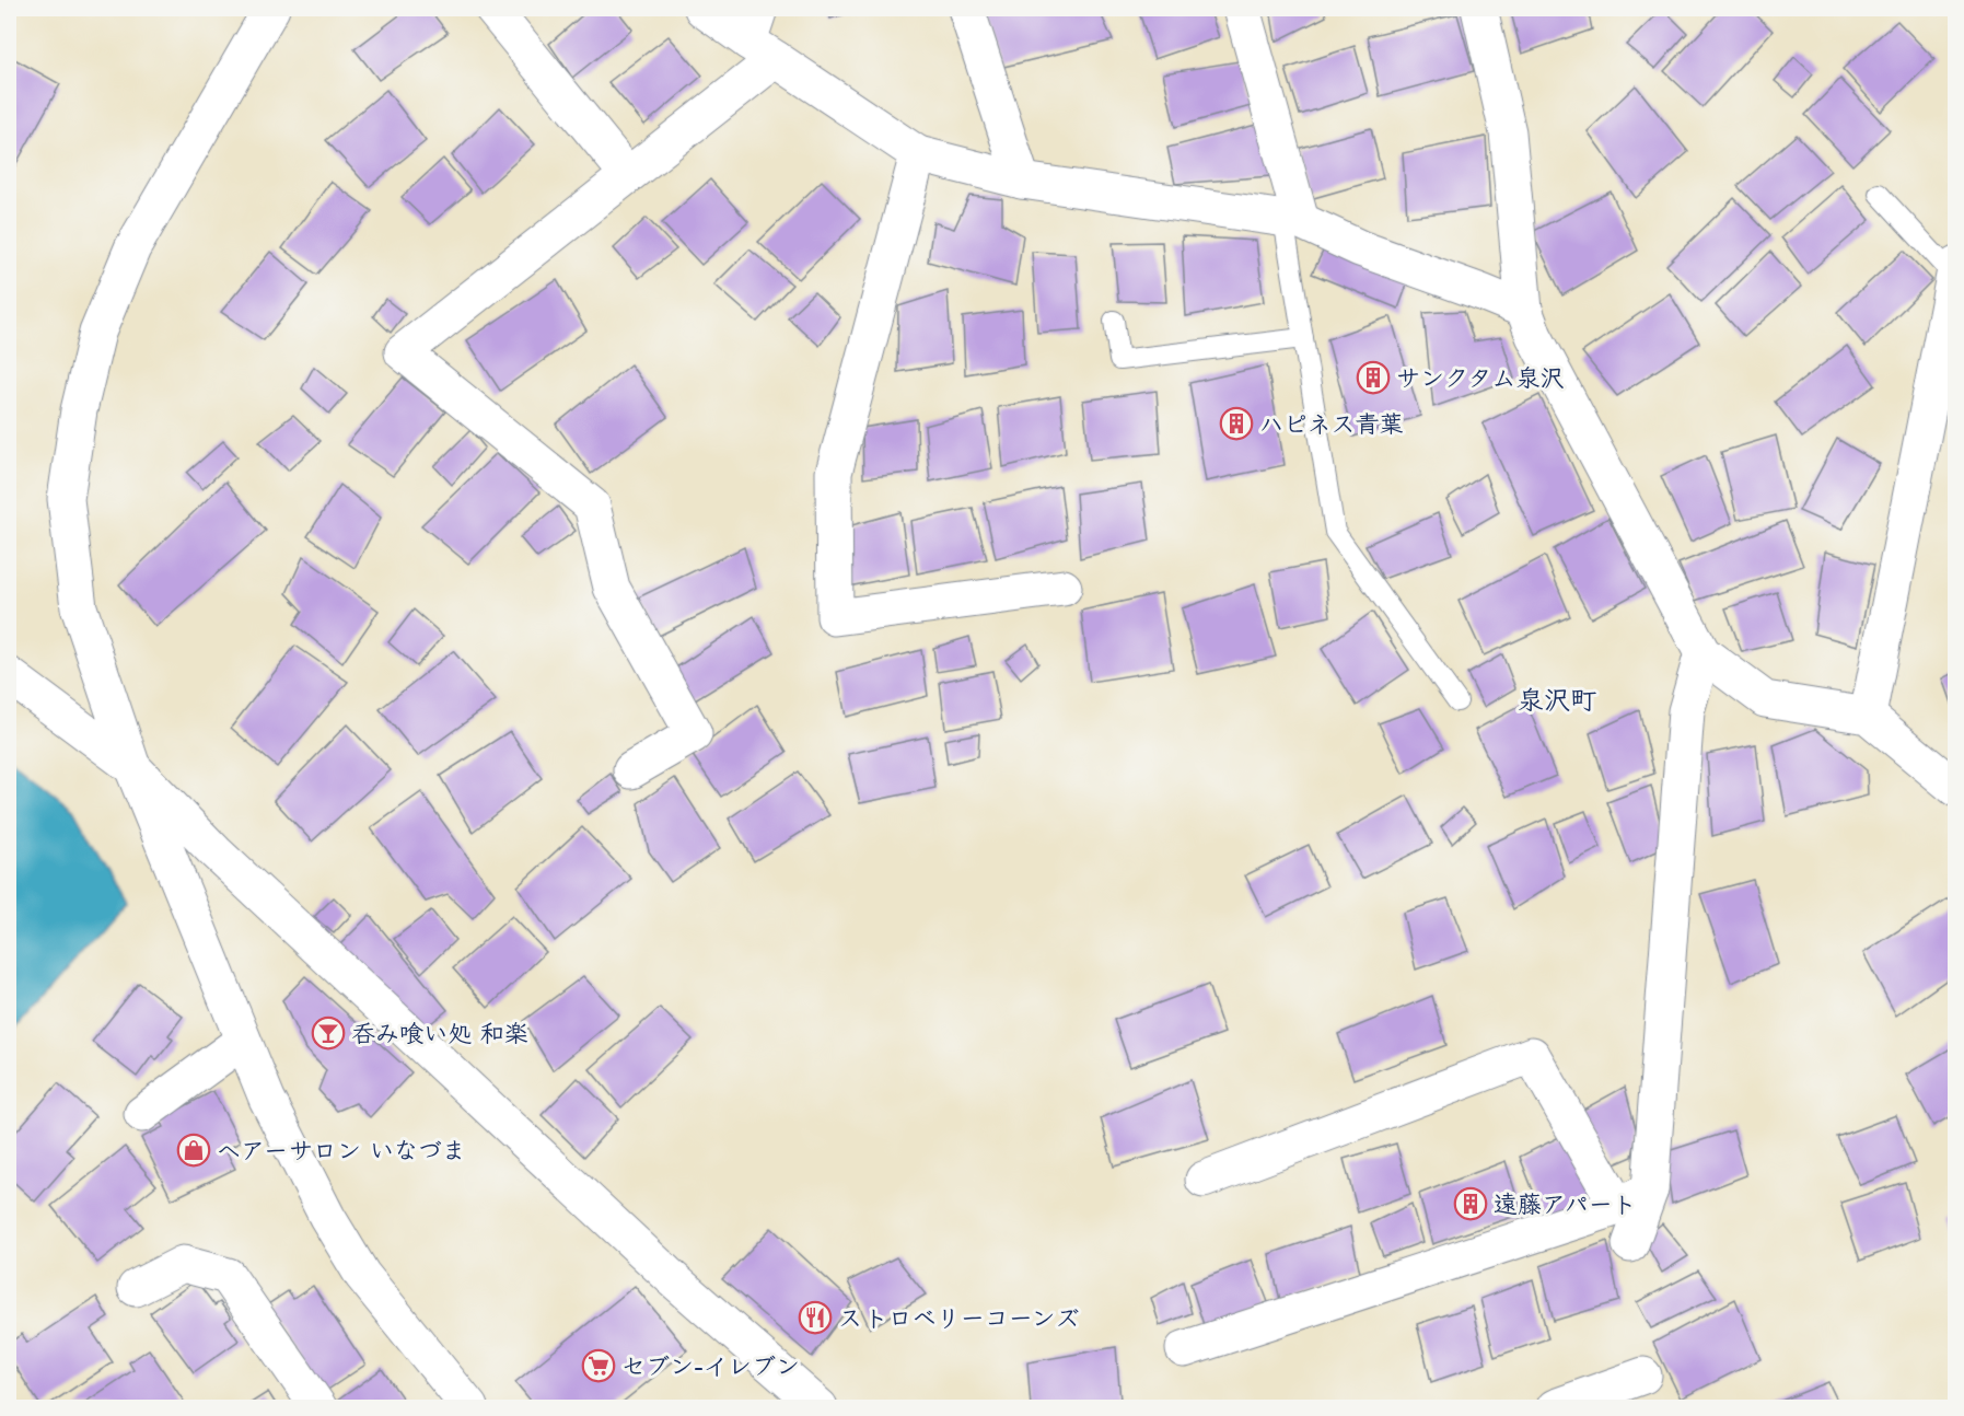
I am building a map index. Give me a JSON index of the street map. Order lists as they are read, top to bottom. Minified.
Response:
{"districts":["泉沢町"],"places":{"building":["サンクタム泉沢","ハピネス青葉","遠藤アパート"],"bar":["呑み喰い処 和楽"],"shop":["ヘアーサロン いなづま"],"restaurant":["ストロベリーコーンズ"],"supermarket":["セブン-イレブン"]}}
